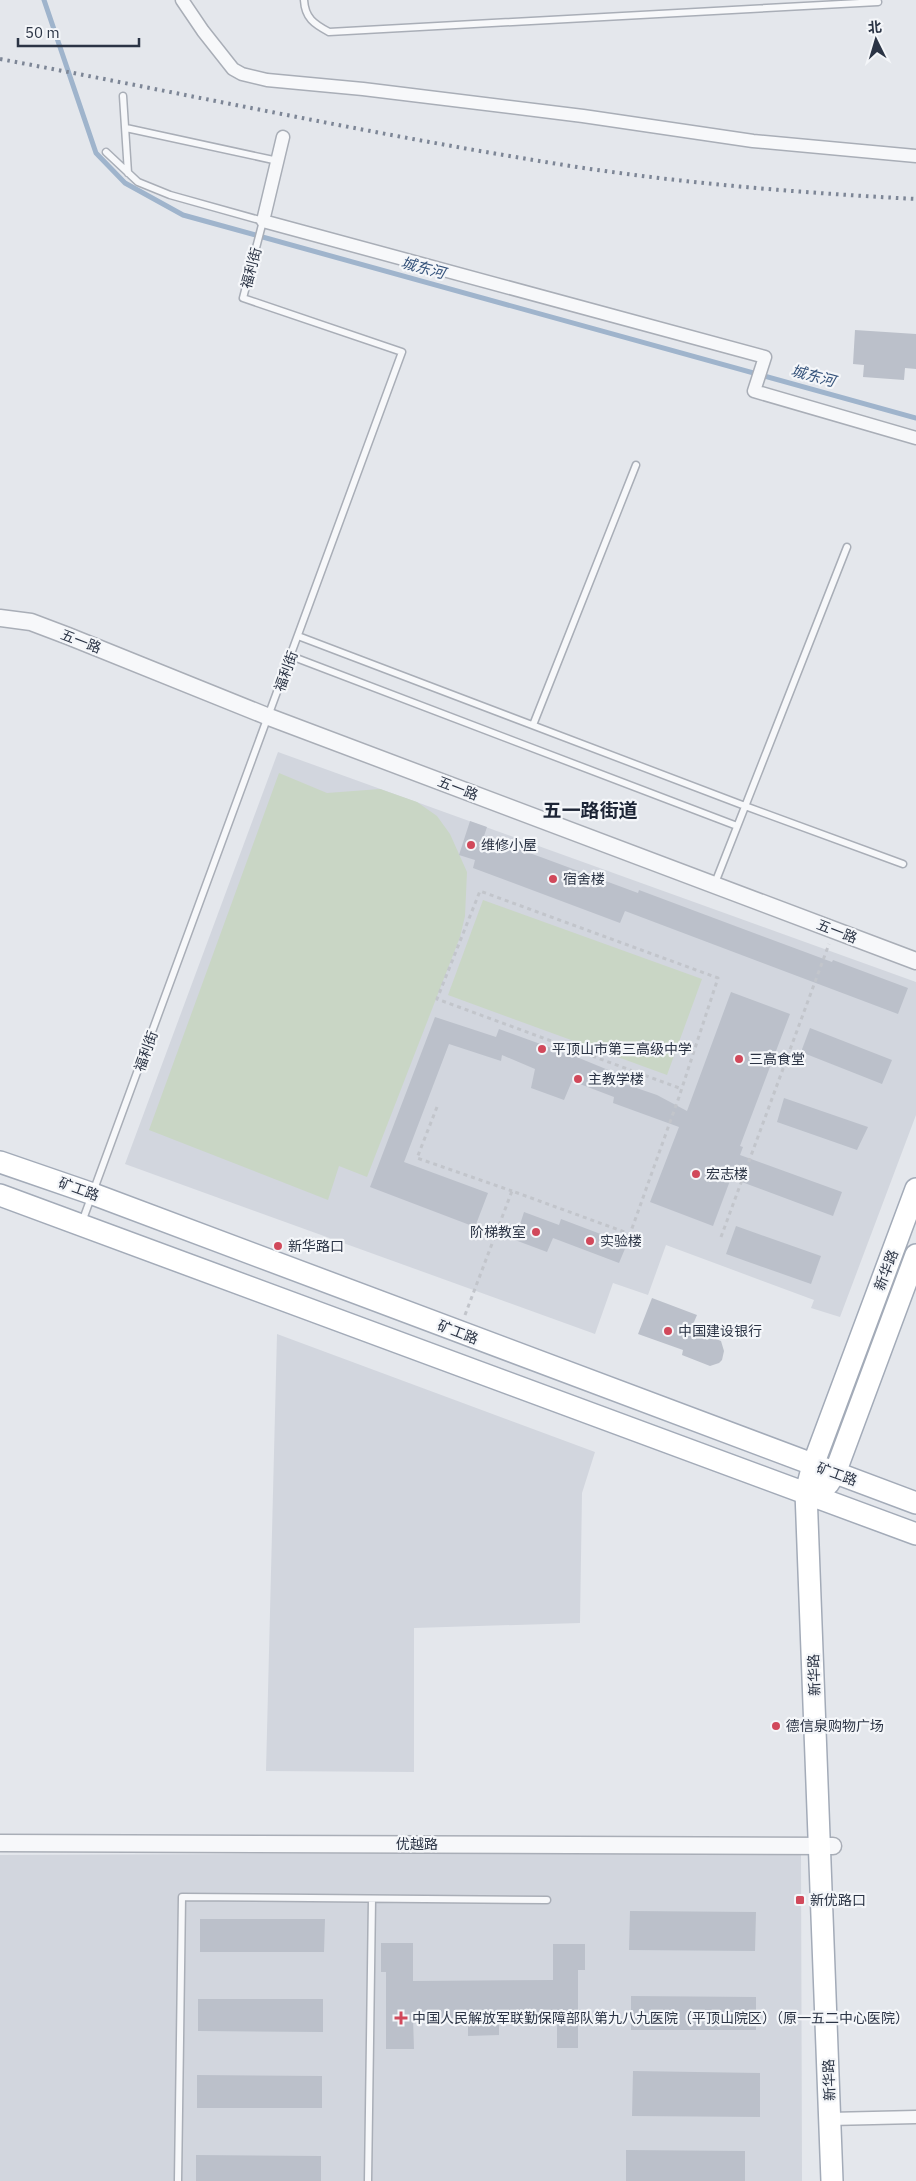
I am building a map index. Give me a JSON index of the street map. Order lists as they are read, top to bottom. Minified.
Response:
{"streets":{"main road":["矿工路","新华路"],"street":["五一路","优越路"],"lane":["福利街"]},"crossings":[["福利街","五一路"],["福利街","矿工路"],["矿工路","新华路"],["新华路","优越路"]],"districts":["五一路街道"],"water":["城东河"],"places":{"other":["维修小屋","宿舍楼","平顶山市第三高级中学","三高食堂","主教学楼","宏志楼","阶梯教室","实验楼","新华路口","中国建设银行","德信泉购物广场"],"transit":["新优路口"],"health":["中国人民解放军联勤保障部队第九八九医院（平顶山院区）（原一五二中心医院）"]},"scale_bar":"50 m","north":"top"}
